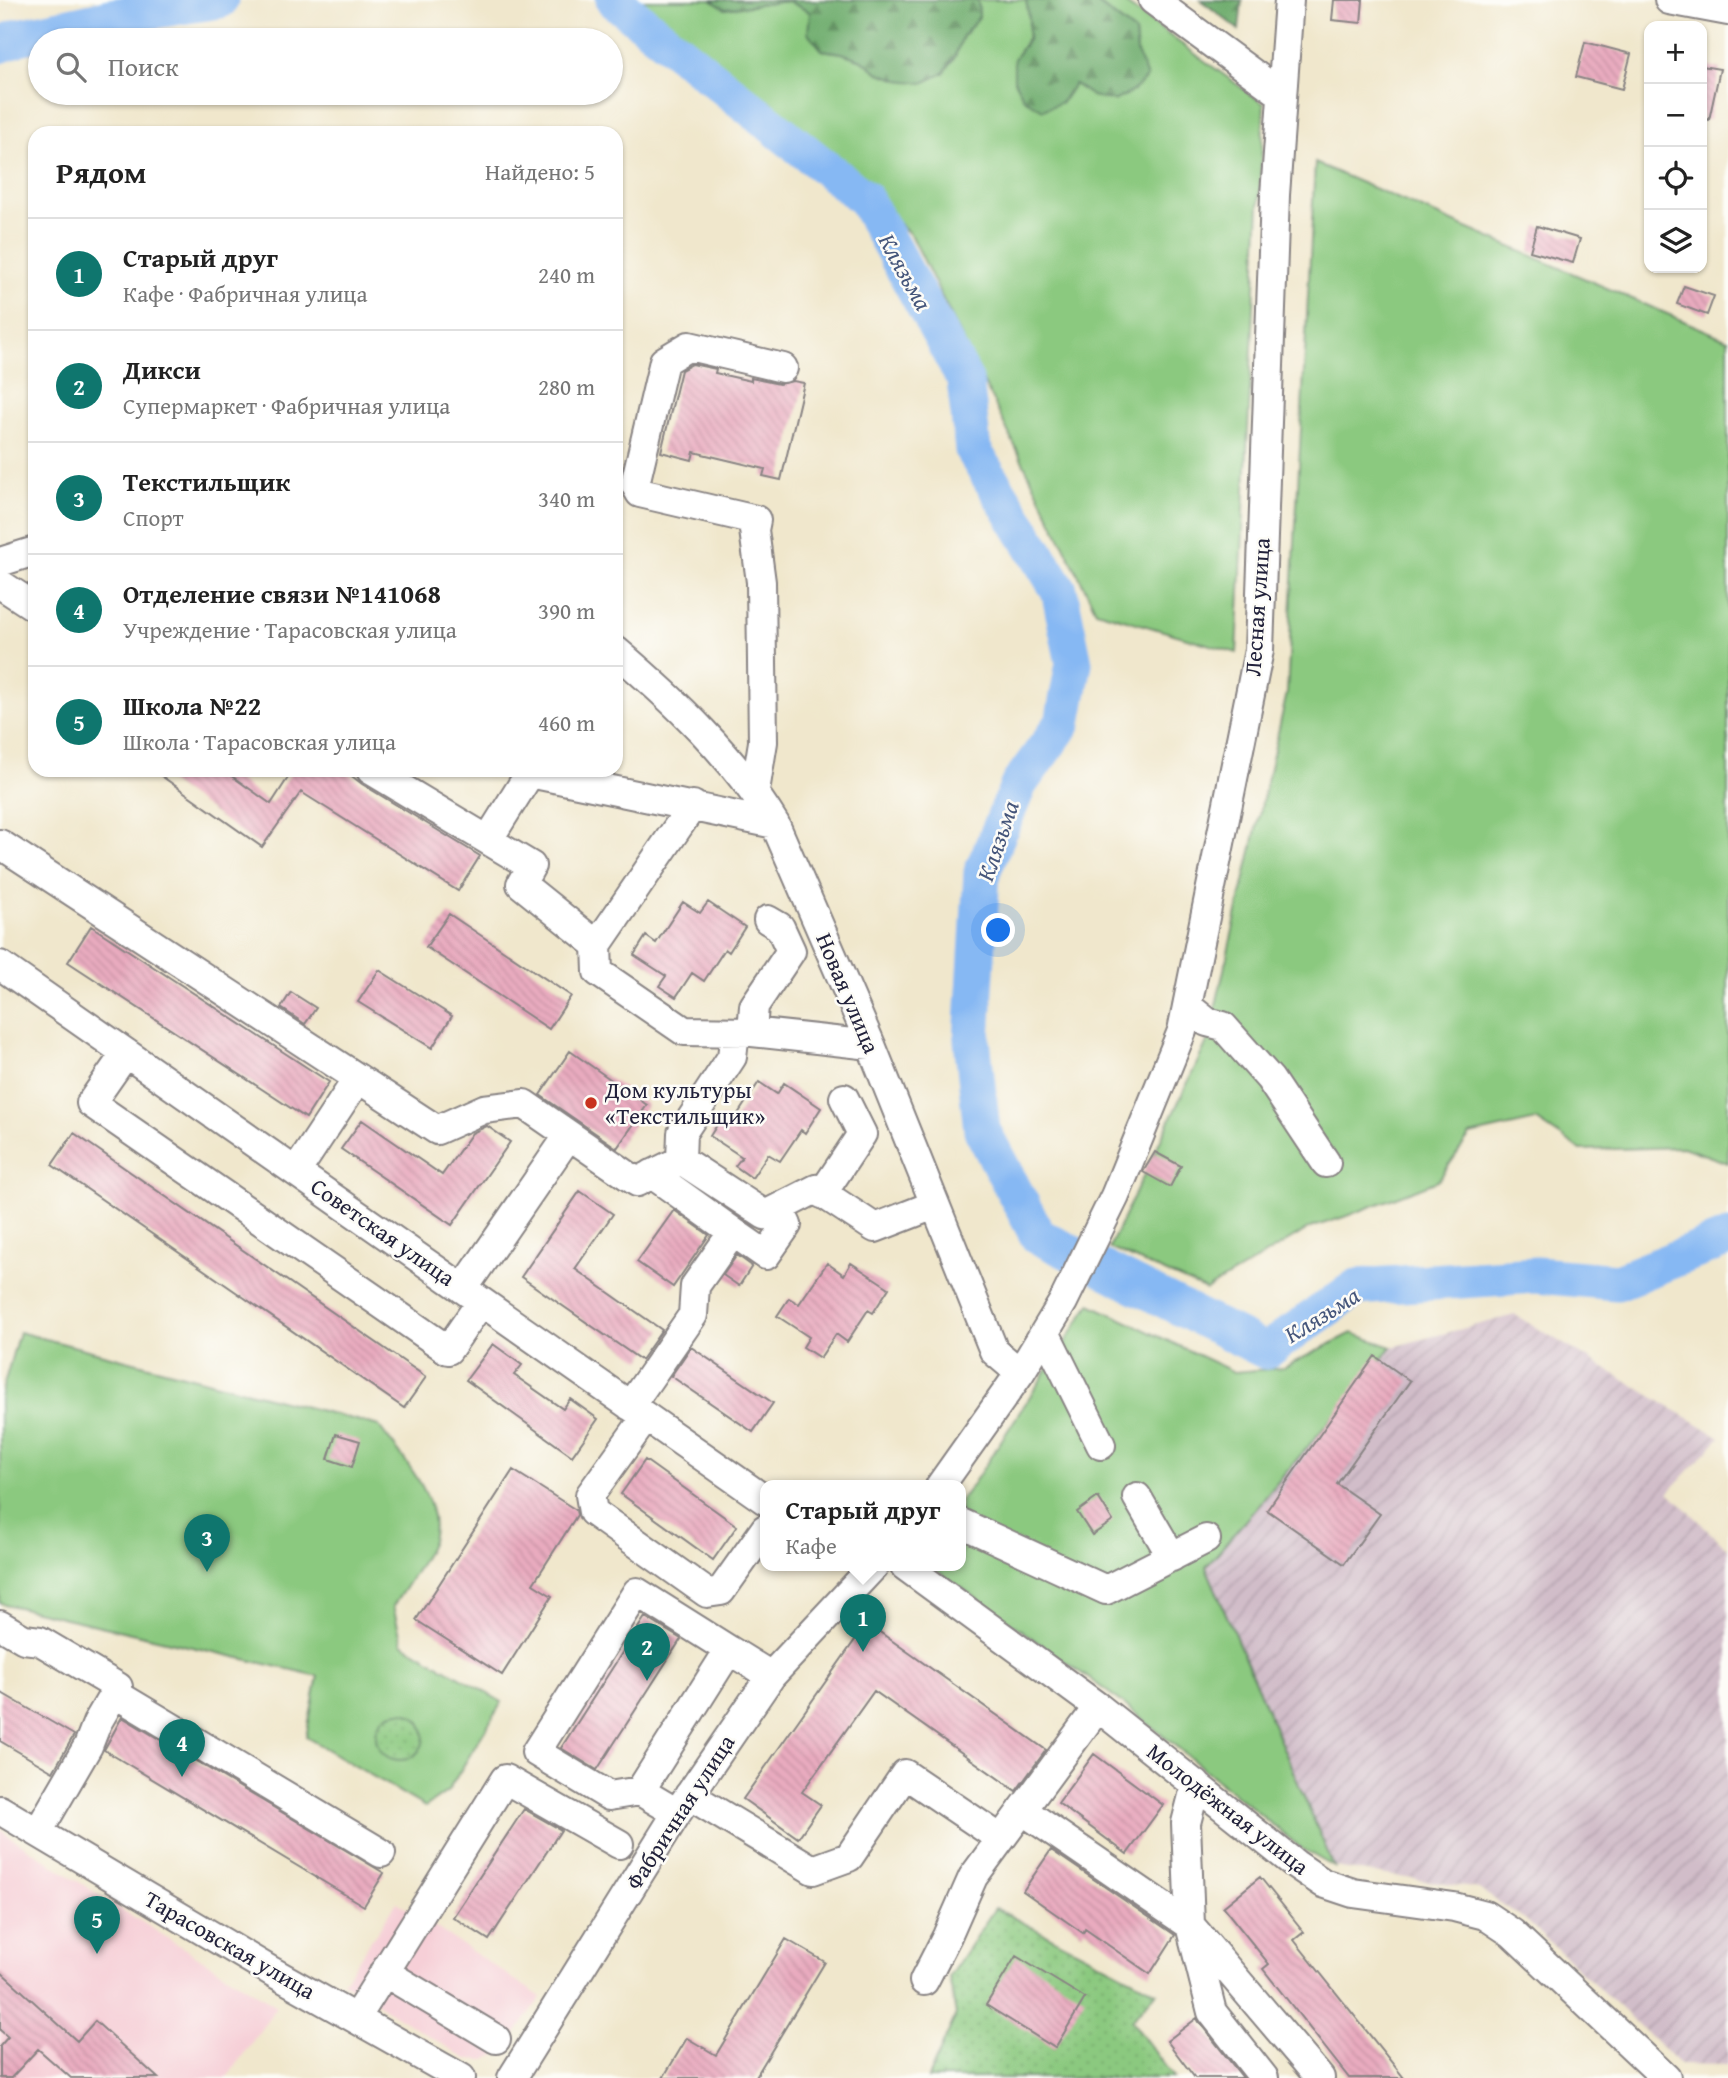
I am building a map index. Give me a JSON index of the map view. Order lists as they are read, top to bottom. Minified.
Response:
{"streets":{"street":["Лесная улица","Новая улица","Советская улица","Молодёжная улица","Фабричная улица","Тарасовская улица"]},"water":["Клязьма"],"places":["Дом культуры «Текстильщик»"],"page":{"map_buttons":["+","−"],"search":"Поиск","heading":["Рядом","Найдено: 5"],"list":[{"mark":"1","name":"Старый друг","note":"Кафе · Фабричная улица","value":"240 m"},{"mark":"2","name":"Дикси","note":"Супермаркет · Фабричная улица","value":"280 m"},{"mark":"3","name":"Текстильщик","note":"Спорт","value":"340 m"},{"mark":"4","name":"Отделение связи №141068","note":"Учреждение · Тарасовская улица","value":"390 m"},{"mark":"5","name":"Школа №22","note":"Школа · Тарасовская улица","value":"460 m"}],"popup":["Старый друг","Кафе"],"pins":["3","1","2","4","5"]}}
